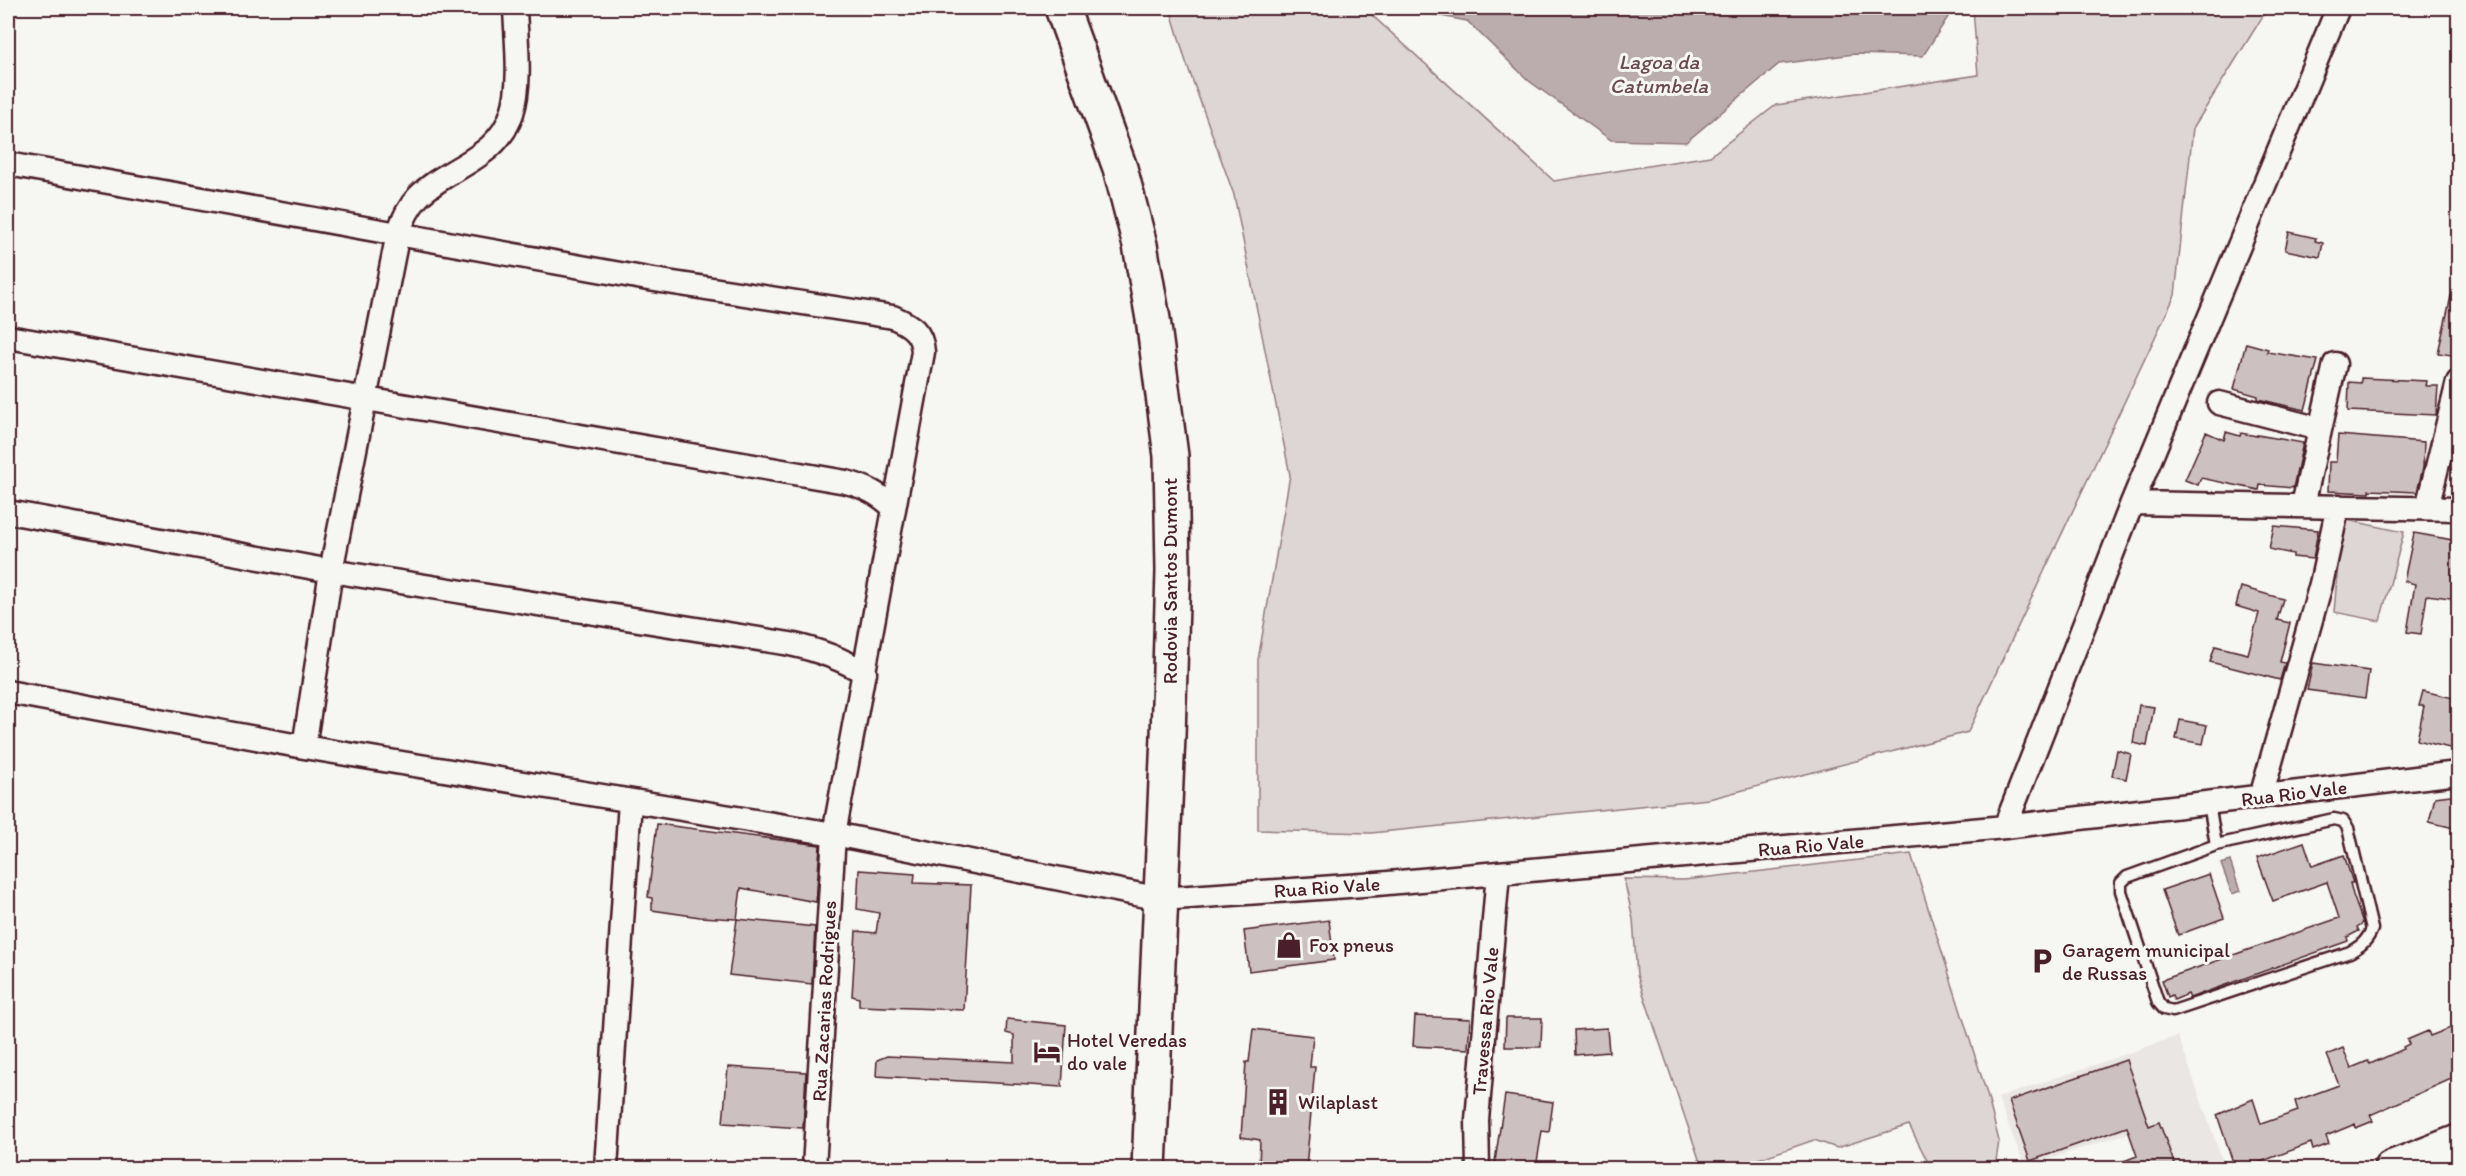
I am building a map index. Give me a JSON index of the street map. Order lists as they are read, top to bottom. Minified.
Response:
{"streets":{"main road":["Rodovia Santos Dumont"],"street":["Rua Rio Vale","Rua Zacarias Rodrigues","Travessa Rio Vale"]},"crossings":[["Rodovia Santos Dumont","Rua Rio Vale"],["Rua Rio Vale","Rua Zacarias Rodrigues"],["Rua Rio Vale","Travessa Rio Vale"]],"water":["Lagoa da Catumbela"],"places":{"shop":["Fox pneus"],"parking":["Garagem municipal de Russas"],"hotel":["Hotel Veredas do vale"],"building":["Wilaplast"]}}
